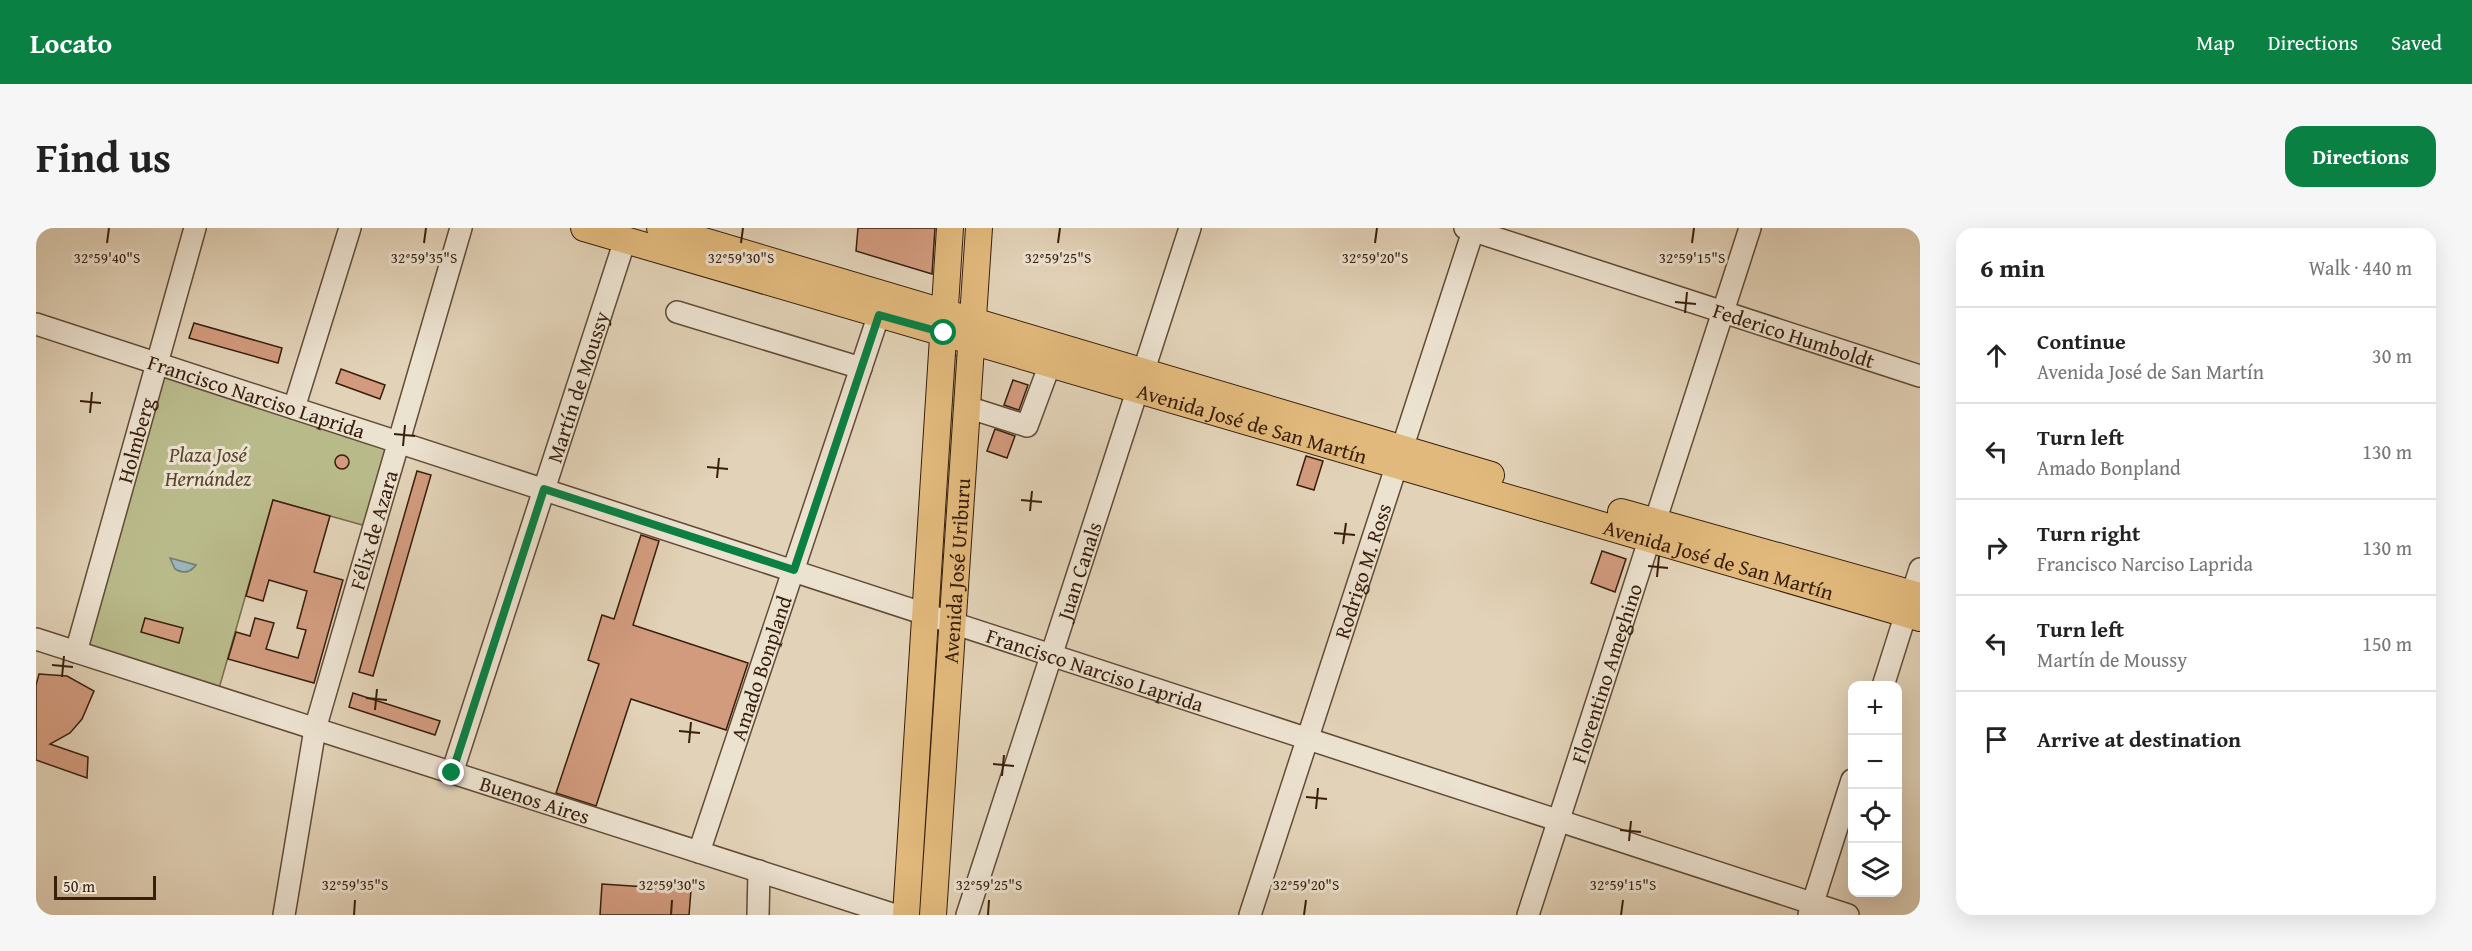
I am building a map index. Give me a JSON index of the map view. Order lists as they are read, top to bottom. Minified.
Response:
{"streets":{"main road":["Avenida José de San Martín","Avenida José Uriburu"],"street":["Federico Humboldt","Martín de Moussy","Francisco Narciso Laprida","Holmberg","Félix de Azara","Juan Canals","Rodrigo M. Ross","Amado Bonpland","Florentino Ameghino","Buenos Aires"]},"crossings":[["Federico Humboldt","Rodrigo M. Ross"],["Federico Humboldt","Florentino Ameghino"],["Martín de Moussy","Francisco Narciso Laprida"],["Martín de Moussy","Avenida José de San Martín"],["Martín de Moussy","Buenos Aires"],["Francisco Narciso Laprida","Holmberg"],["Francisco Narciso Laprida","Félix de Azara"],["Francisco Narciso Laprida","Avenida José Uriburu"],["Francisco Narciso Laprida","Juan Canals"],["Francisco Narciso Laprida","Rodrigo M. Ross"],["Francisco Narciso Laprida","Amado Bonpland"],["Francisco Narciso Laprida","Florentino Ameghino"],["Avenida José de San Martín","Avenida José Uriburu"],["Avenida José de San Martín","Juan Canals"],["Avenida José de San Martín","Rodrigo M. Ross"],["Avenida José de San Martín","Amado Bonpland"],["Avenida José de San Martín","Florentino Ameghino"],["Holmberg","Buenos Aires"],["Félix de Azara","Buenos Aires"],["Amado Bonpland","Buenos Aires"]],"parks":["Plaza José Hernández"],"scale_bar":"50 m","page":{"header":"Locato","nav":["Map","Directions","Saved"],"title":"Find us","buttons":"Directions","heading":["6 min","Walk · 440 m"],"list":[["Continue","Avenida José de San Martín","30 m"],["Turn left","Amado Bonpland","130 m"],["Turn right","Francisco Narciso Laprida","130 m"],["Turn left","Martín de Moussy","150 m"],"Arrive at destination"],"map_buttons":["+","−"],"scale":"50 m"},"coordinates":["32°59'40\"S","32°59'35\"S","32°59'30\"S","32°59'25\"S","32°59'20\"S","32°59'15\"S"]}
